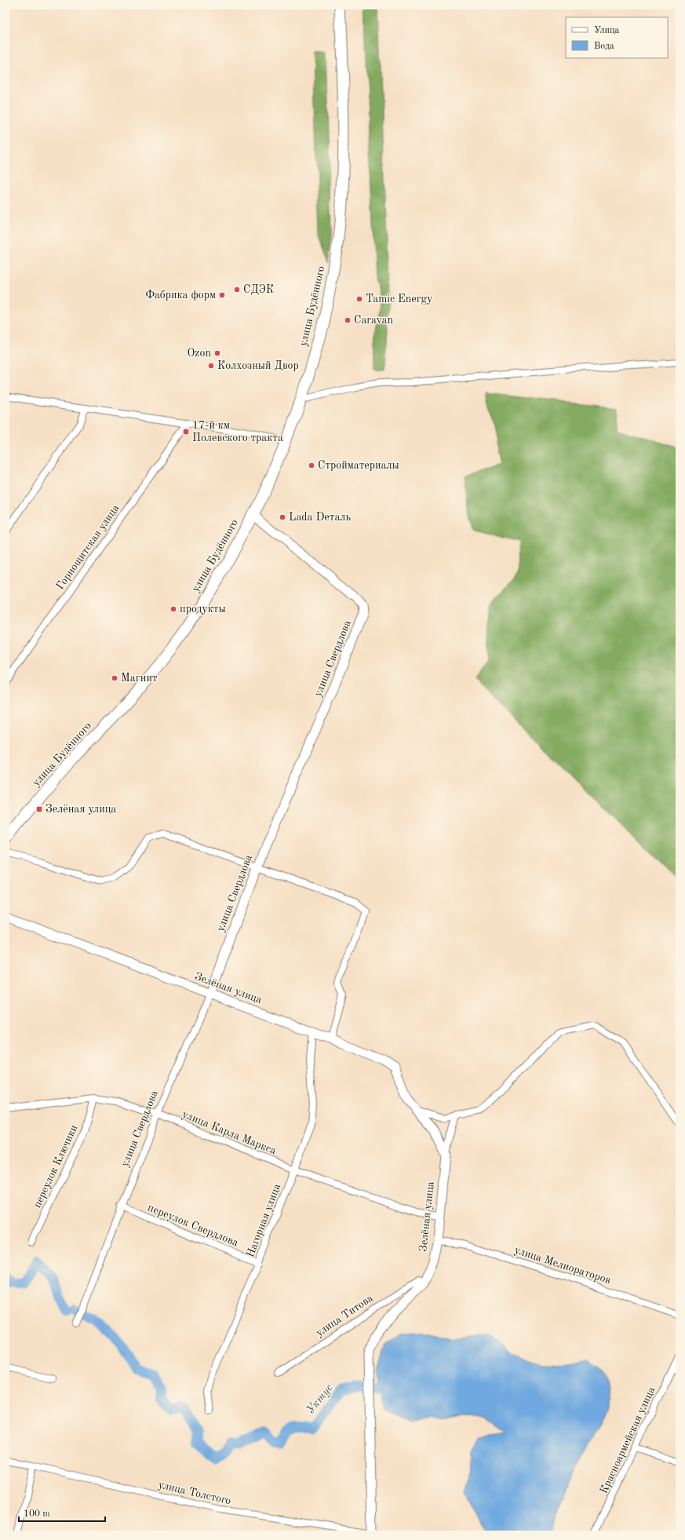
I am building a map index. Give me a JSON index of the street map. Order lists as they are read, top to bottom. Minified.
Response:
{"streets":{"main road":["улица Будённого"],"street":["Горнощитская улица","улица Свердлова","Зелёная улица","улица Карла Маркса","переулок Ключики","Нагорная улица","переулок Свердлова","улица Мелиораторов","улица Титова","Красноармейская улица","улица Толстого"]},"crossings":[["улица Будённого","улица Свердлова"],["улица Свердлова","Зелёная улица"],["улица Свердлова","улица Карла Маркса"],["улица Свердлова","переулок Свердлова"],["Зелёная улица","улица Карла Маркса"],["Зелёная улица","Нагорная улица"],["Зелёная улица","улица Мелиораторов"],["Зелёная улица","улица Титова"],["Зелёная улица","улица Толстого"],["улица Карла Маркса","переулок Ключики"],["улица Карла Маркса","Нагорная улица"],["Нагорная улица","переулок Свердлова"]],"water":["Уктус"],"places":{"other":["СДЭК","Фабрика форм","Tamic Еnergy","Caravan","Ozon","Колхозный Двор","Стройматериалы","Lada Dеталь","продукты","Магнит"],"transit":["17-й км Полевского тракта","Зелёная улица"]},"legend":["Улица","Вода"],"scale_bar":"100 m"}
